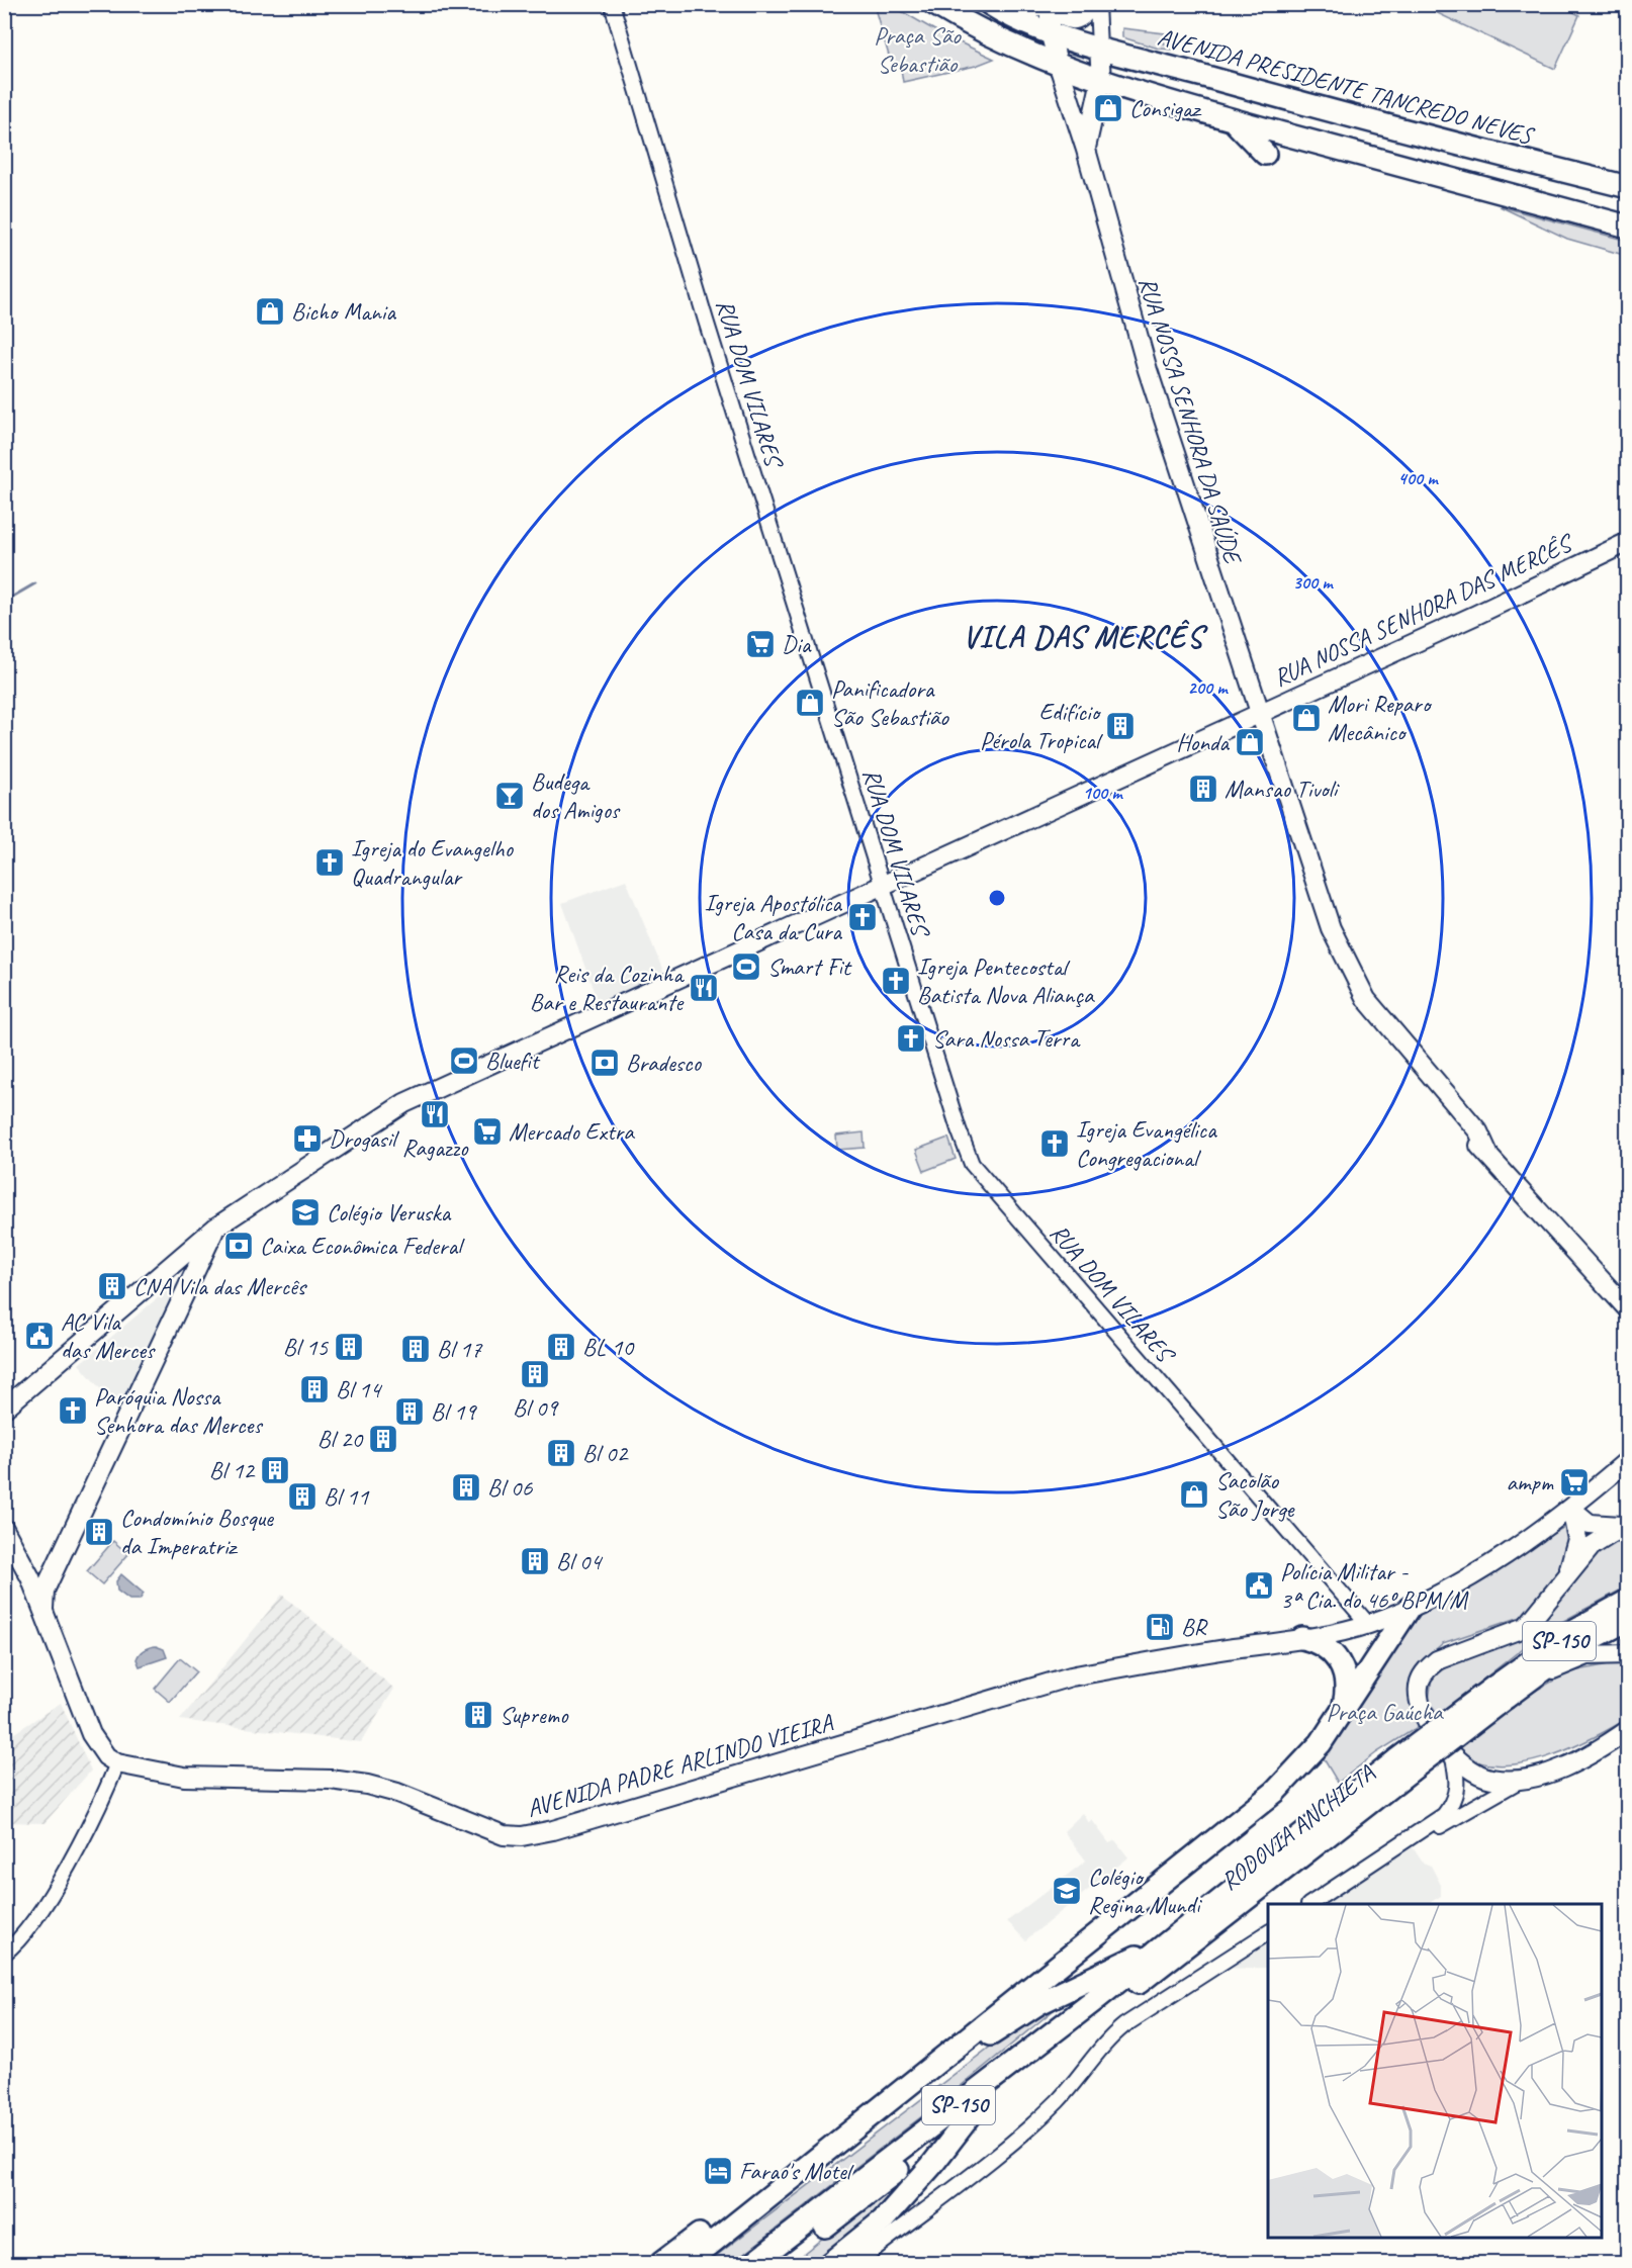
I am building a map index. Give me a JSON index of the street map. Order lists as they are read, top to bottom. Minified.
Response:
{"streets":{"highway":["AVENIDA PRESIDENTE TANCREDO NEVES","SP-150","RODOVIA ANCHIETA"],"main road":["RUA NOSSA SENHORA DA SAÚDE","RUA NOSSA SENHORA DAS MERCÊS","AVENIDA PADRE ARLINDO VIEIRA"],"street":["RUA DOM VILARES"]},"crossings":[["AVENIDA PRESIDENTE TANCREDO NEVES","RUA NOSSA SENHORA DA SAÚDE"],["RUA DOM VILARES","RUA NOSSA SENHORA DAS MERCÊS"],["RUA DOM VILARES","AVENIDA PADRE ARLINDO VIEIRA"],["RUA NOSSA SENHORA DA SAÚDE","RUA NOSSA SENHORA DAS MERCÊS"],["SP-150","AVENIDA PADRE ARLINDO VIEIRA"]],"districts":["VILA DAS MERCÊS"],"parks":["Praça São Sebastião","Praça Gaúcha"],"places":{"shop":["Consigaz","Bicho Mania","Panificadora São Sebastião","Mori Reparo Mecânico","Honda","Sacolão São Jorge"],"supermarket":["Dia","Mercado Extra","ampm"],"building":["Edifício Pérola Tropical","Mansao Tivoli","CNA Vila das Mercês","Bl 15","BL 10","Bl 17","Bl 09","Bl 14","Bl 19","Bl 20","Bl 02","Bl 12","Bl 06","Bl 11","Condomínio Bosque da Imperatriz","Bl 04","Supremo"],"bar":["Budega dos Amigos"],"church":["Igreja do Evangelho Quadrangular","Igreja Apostólica Casa da Cura","Igreja Pentecostal Batista Nova Aliança","Sara Nossa Terra","Igreja Evangélica Congregacional","Paróquia Nossa Senhora das Merces"],"sports":["Smart Fit","Bluefit"],"restaurant":["Reis da Cozinha Bar e Restaurante","Ragazzo"],"bank":["Bradesco","Caixa Econômica Federal"],"pharmacy":["Drogasil"],"school or university":["Colégio Veruska","Colégio Regina Mundi"],"public building":["AC Vila das Merces","Polícia Militar - 3ª Cia. do 46º BPM/M"],"fuel station":["BR"],"hotel":["Farao's Motel"]},"rings":["400 m","300 m","200 m","100 m"]}
